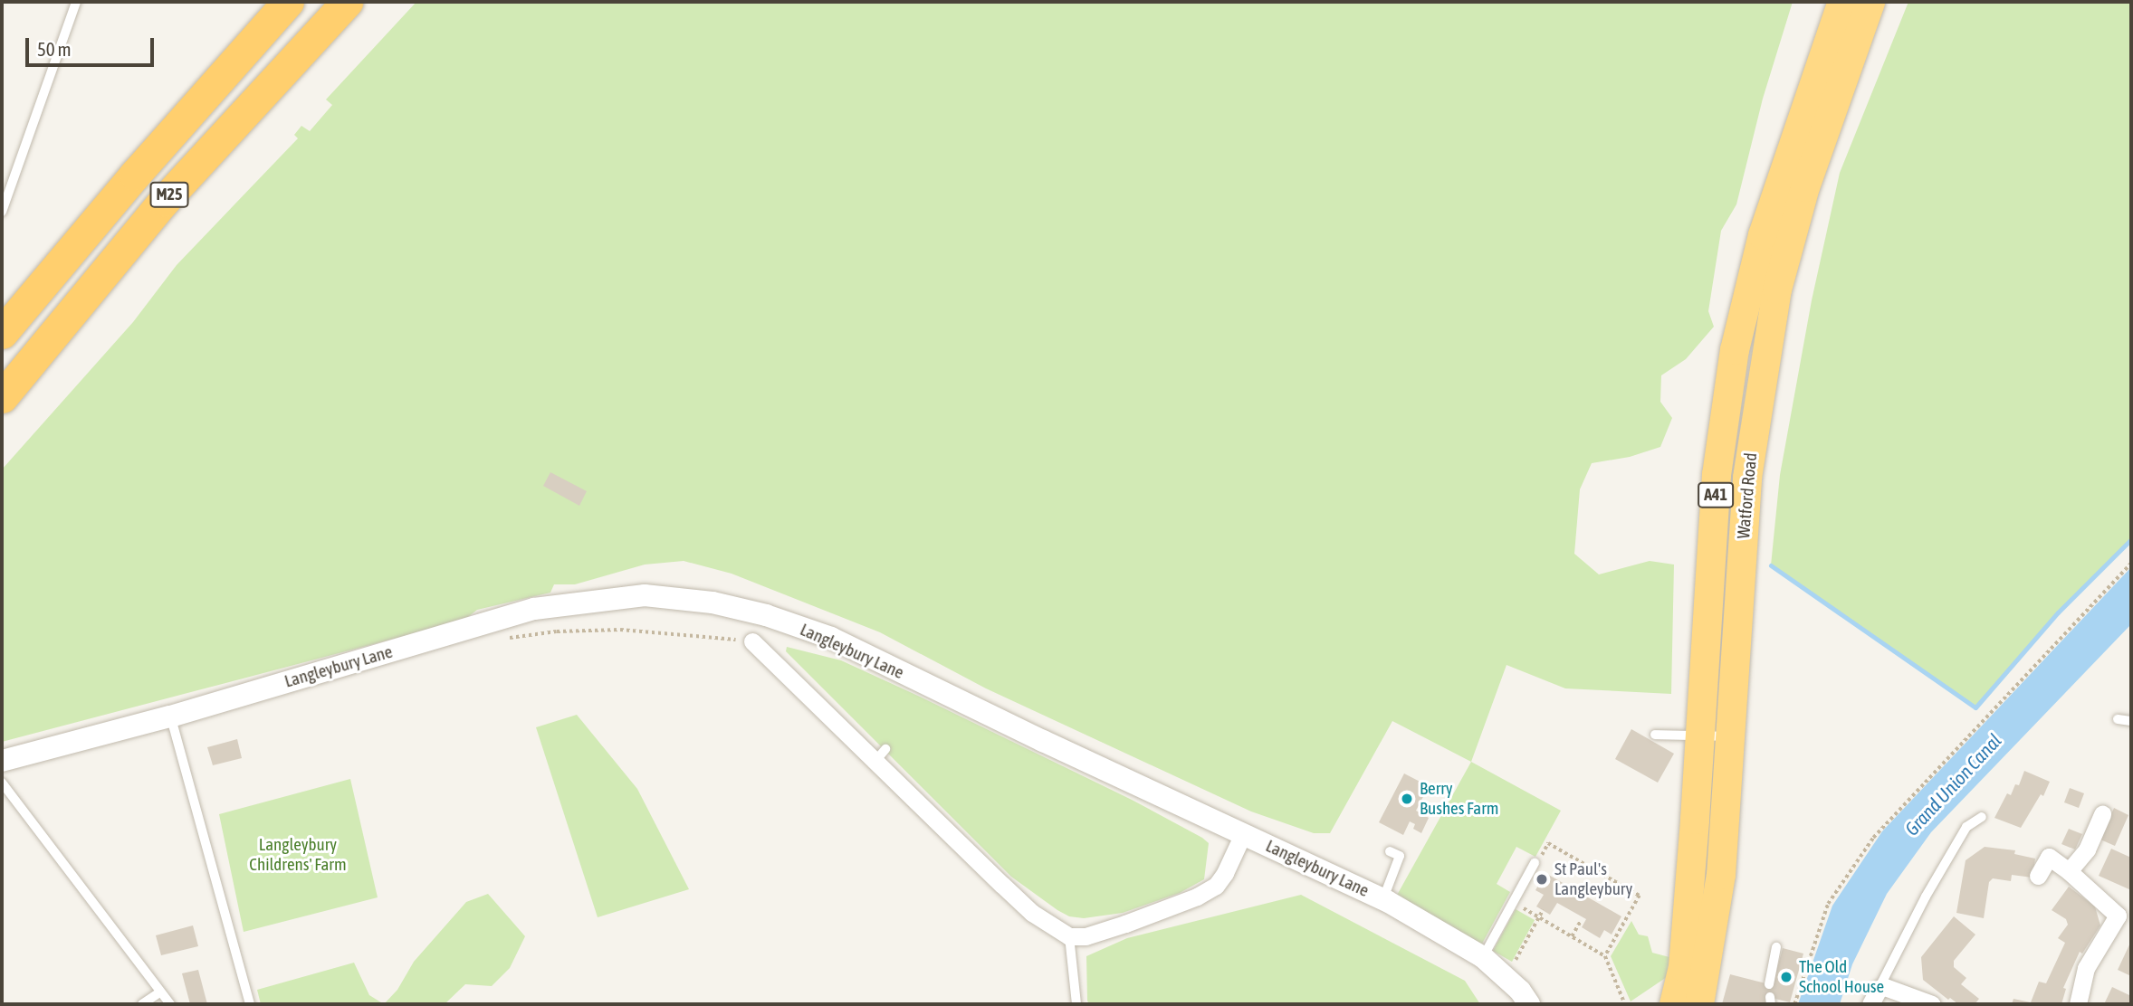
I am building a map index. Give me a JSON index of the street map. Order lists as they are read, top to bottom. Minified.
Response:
{"streets":{"highway":["M25","A41","Watford Road"],"street":["Langleybury Lane"]},"water":["Grand Union Canal"],"parks":["Langleybury Childrens' Farm"],"places":["Berry Bushes Farm","St Paul's Langleybury","The Old School House"],"scale_bar":"50 m"}
